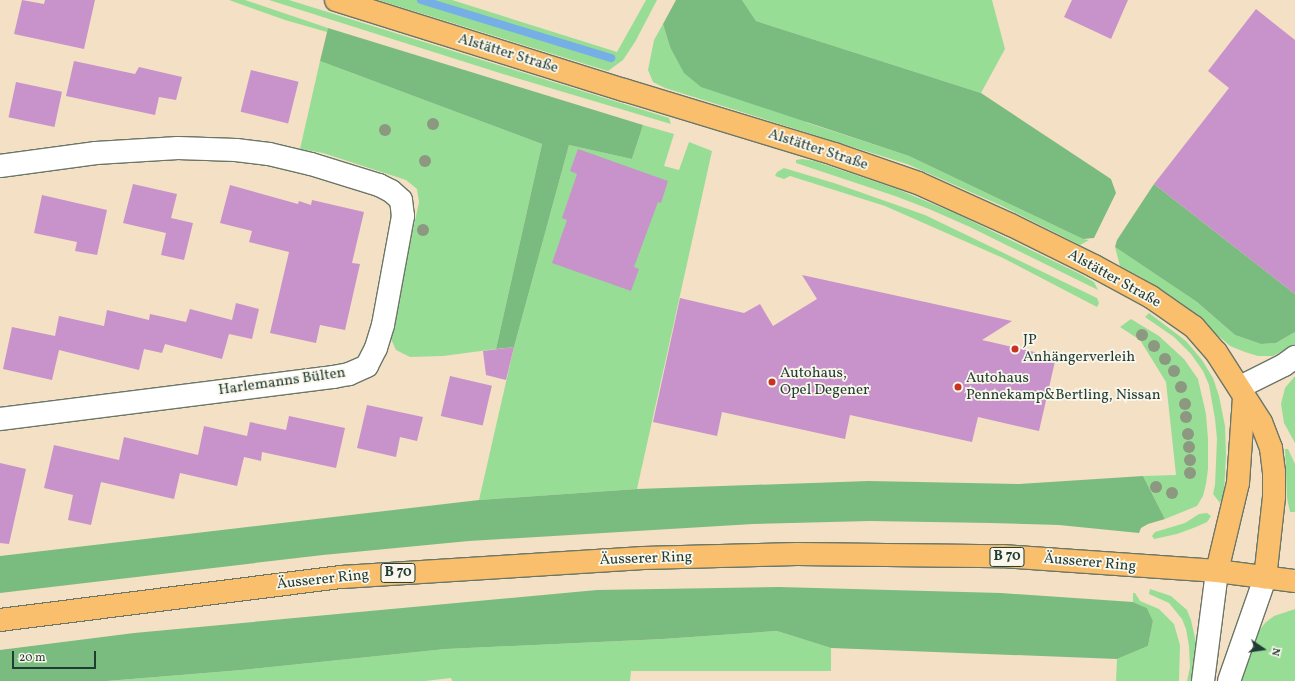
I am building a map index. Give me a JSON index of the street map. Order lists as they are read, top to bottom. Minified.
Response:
{"streets":{"main road":["Alstätter Straße","B 70","Äusserer Ring"],"street":["Harlemanns Bülten"]},"crossings":[["Alstätter Straße","Äusserer Ring"]],"places":["JP Anhängerverleih","Autohaus, Opel Degener","Autohaus Pennekamp&Bertling, Nissan"],"scale_bar":"20 m","north":"right"}
